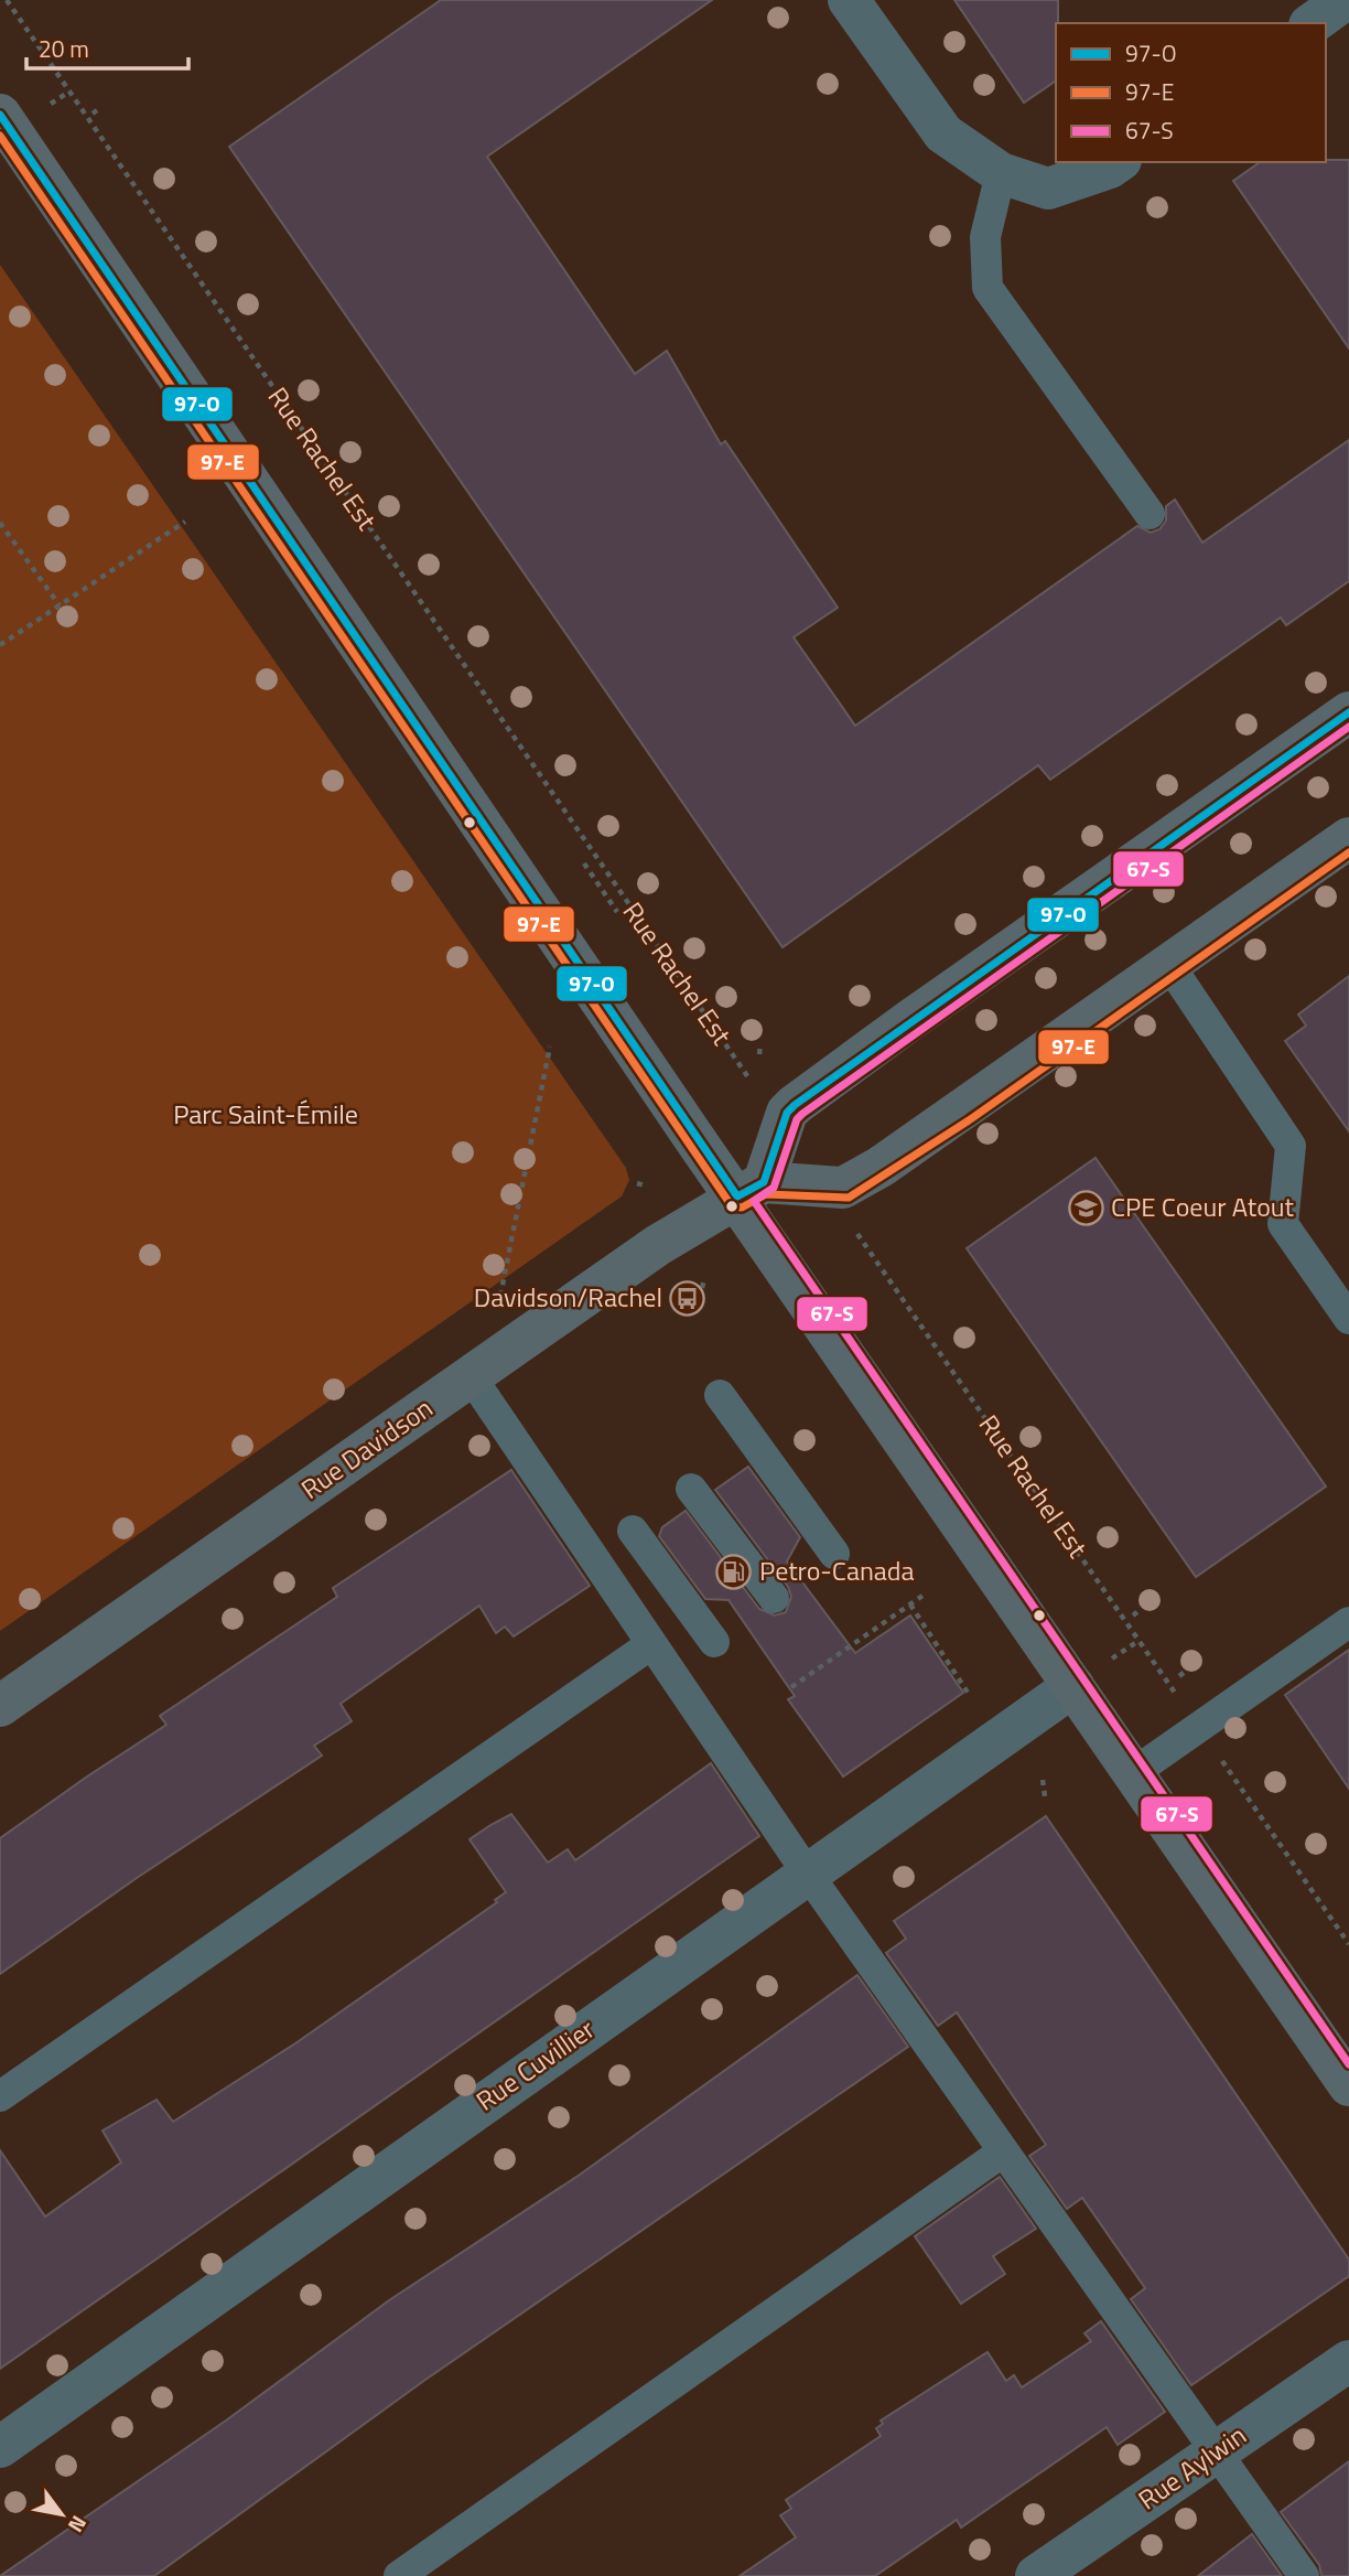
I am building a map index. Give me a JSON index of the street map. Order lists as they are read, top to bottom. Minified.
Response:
{"streets":{"main road":["Rue Davidson"],"street":["Rue Cuvillier","Rue Aylwin"],"path":["Rue Rachel Est"]},"parks":["Parc Saint-Émile"],"places":{"school or university":["CPE Coeur Atout"],"bus stop":["Davidson/Rachel"],"fuel station":["Petro-Canada"]},"lines":["transit line 97-O","transit line 97-E","transit line 67-S"],"legend":["97-O","97-E","67-S"],"scale_bar":"20 m","north":"bottom right"}
